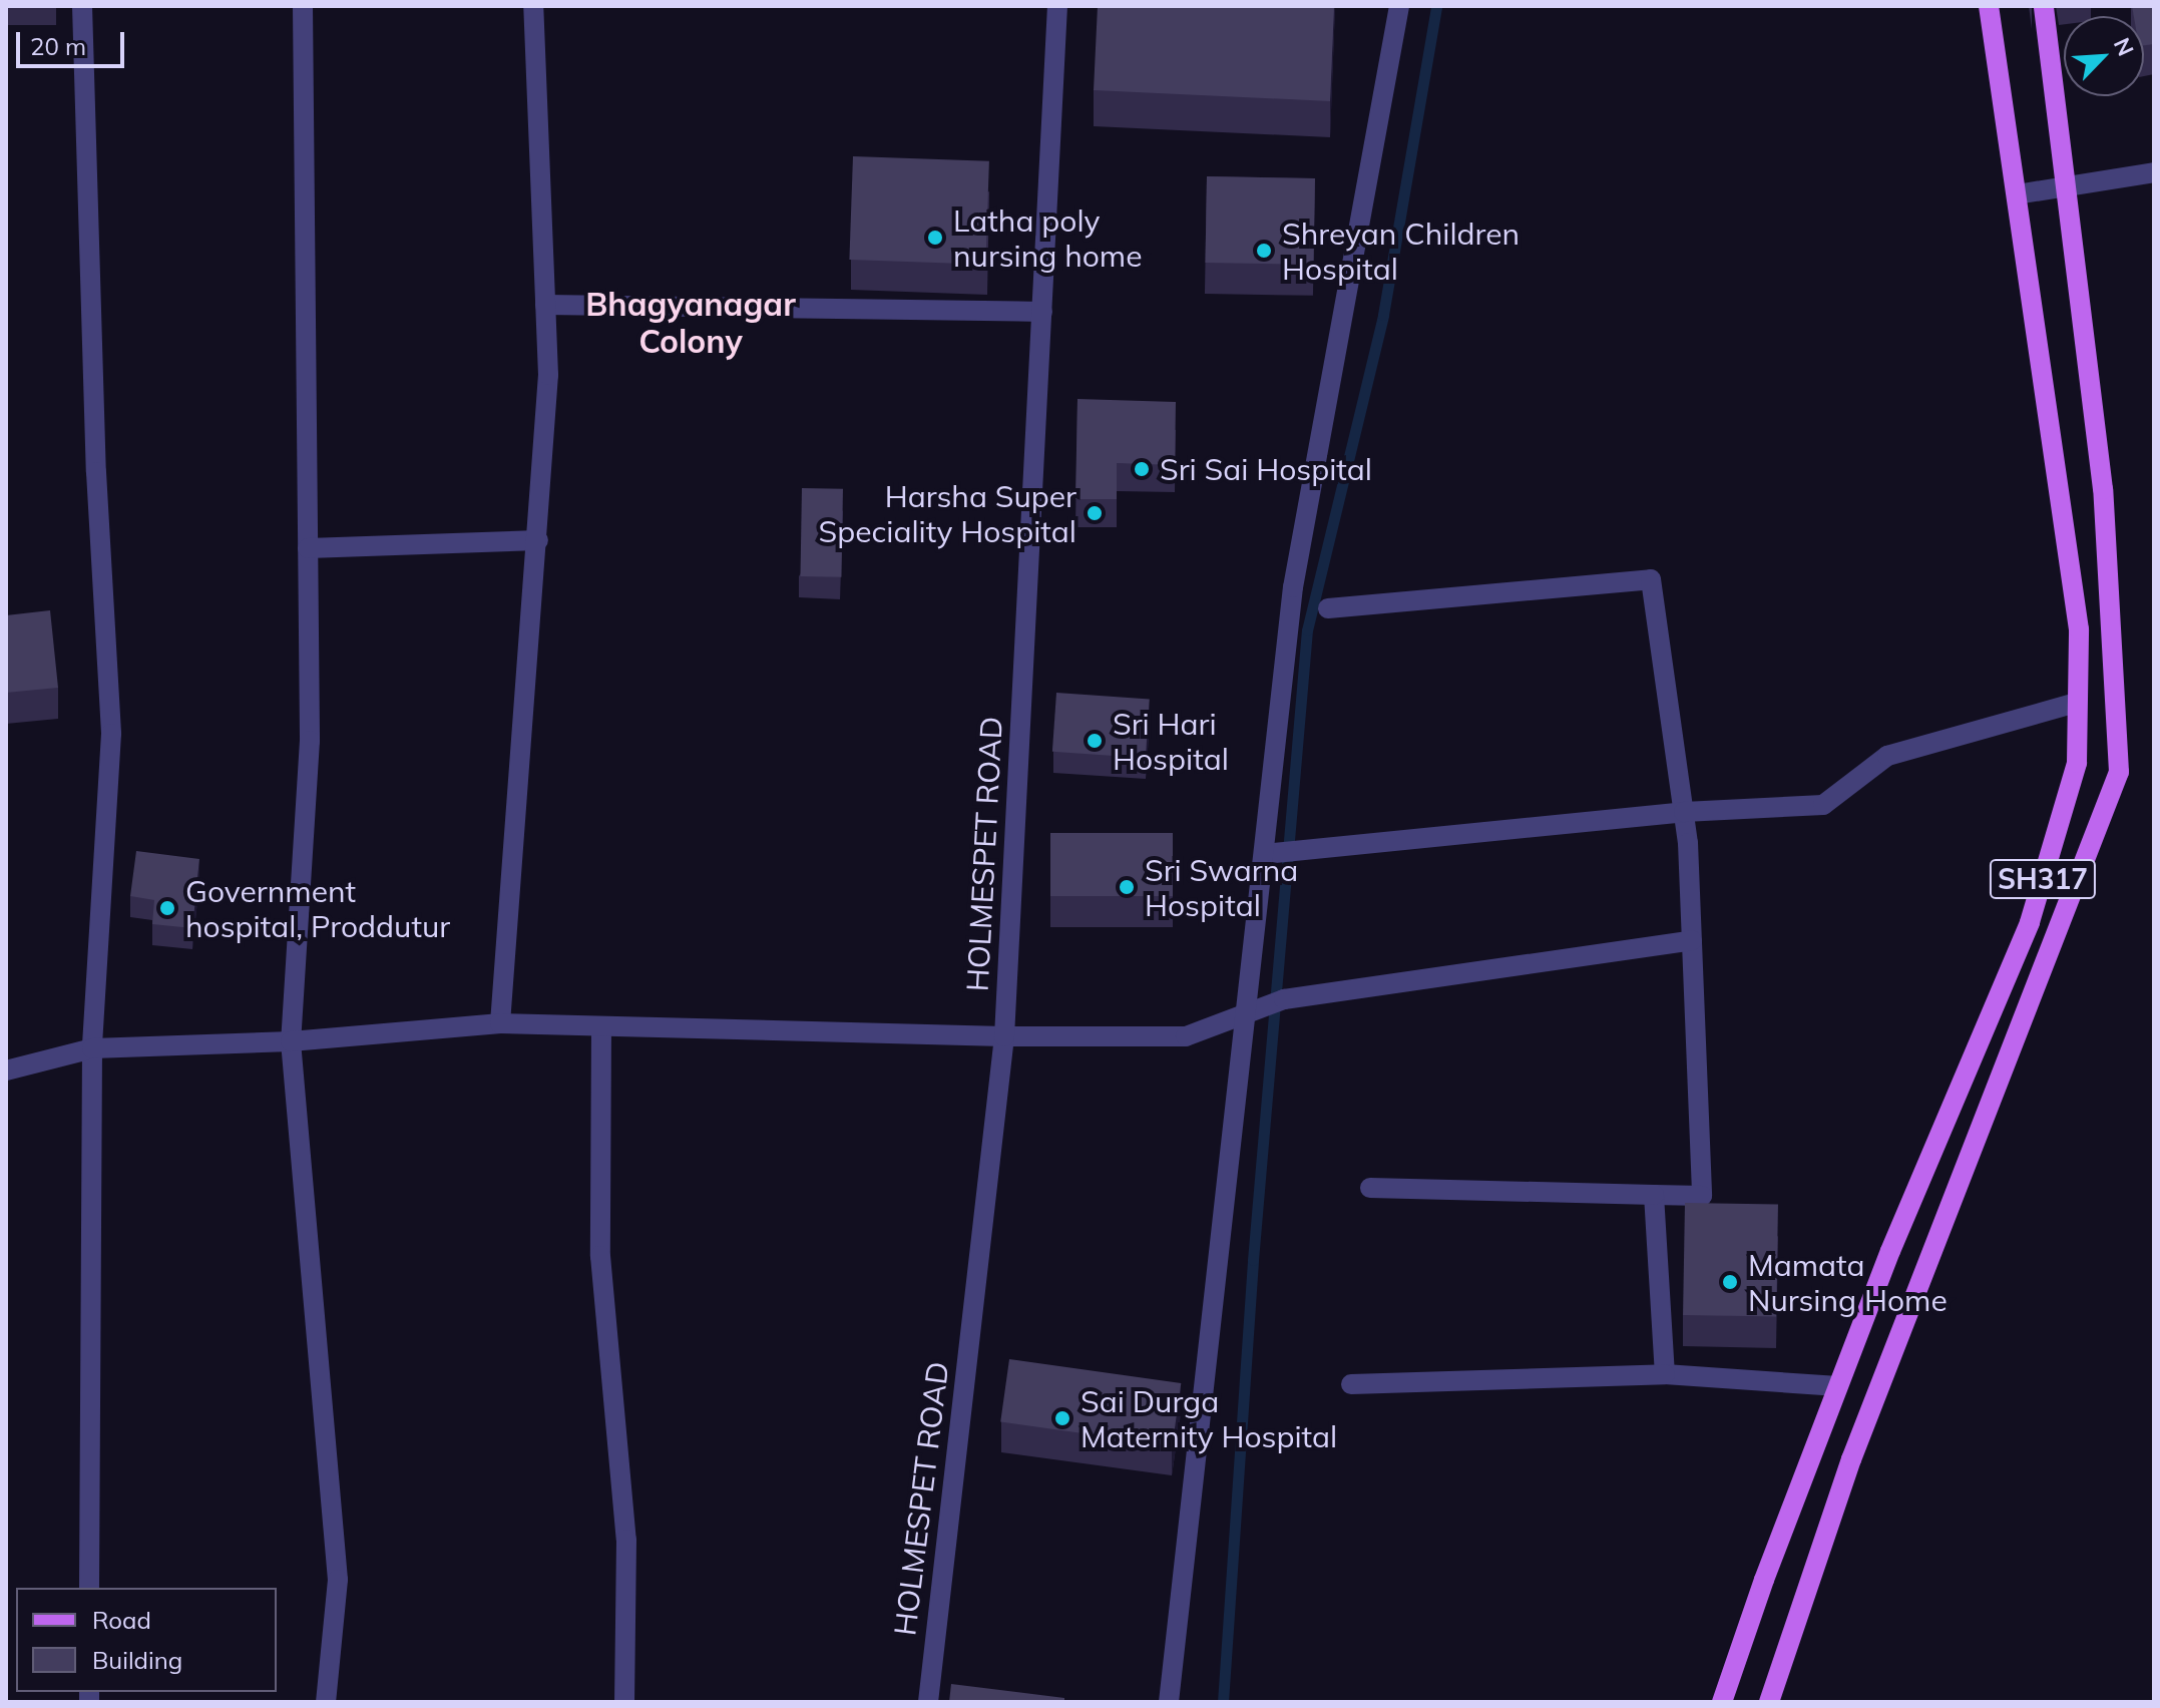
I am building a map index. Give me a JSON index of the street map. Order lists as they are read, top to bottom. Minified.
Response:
{"streets":{"main road":["SH317"],"street":["HOLMESPET ROAD"]},"districts":["Bhagyanagar Colony"],"places":["Latha poly nursing home","Shreyan Children Hospital","Sri Sai Hospital","Harsha Super Speciality Hospital","Sri Hari Hospital","Sri Swarna Hospital","Government hospital, Proddutur","Mamata Nursing Home","Sai Durga Maternity Hospital"],"legend":["Road","Building"],"scale_bar":"20 m","north":"top right"}
